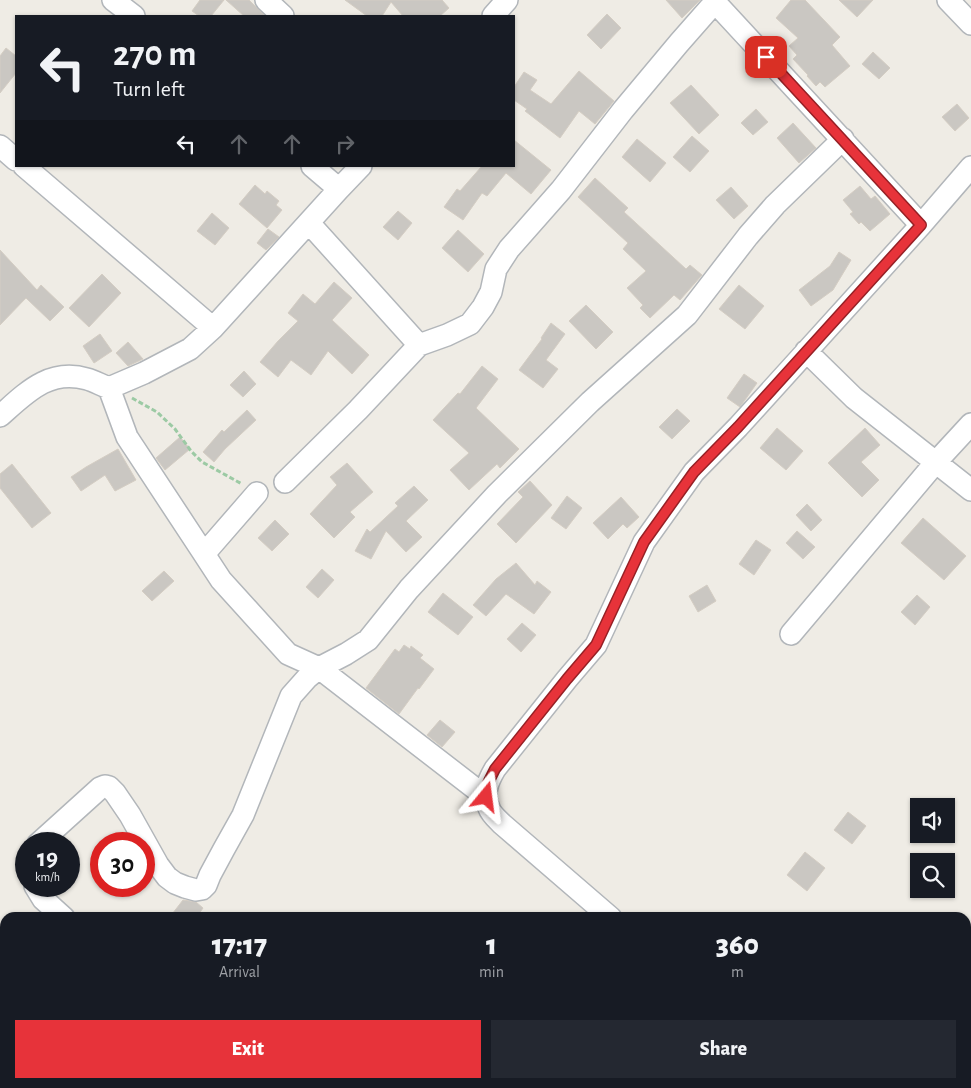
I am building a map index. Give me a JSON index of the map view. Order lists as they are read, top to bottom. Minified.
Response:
{"page":{"turn":["270 m","Turn left"],"speed":"19 km/h","limit":"30","eta":["17:17","Arrival","1","min","360","m"],"buttons":["Exit","Share"]}}
